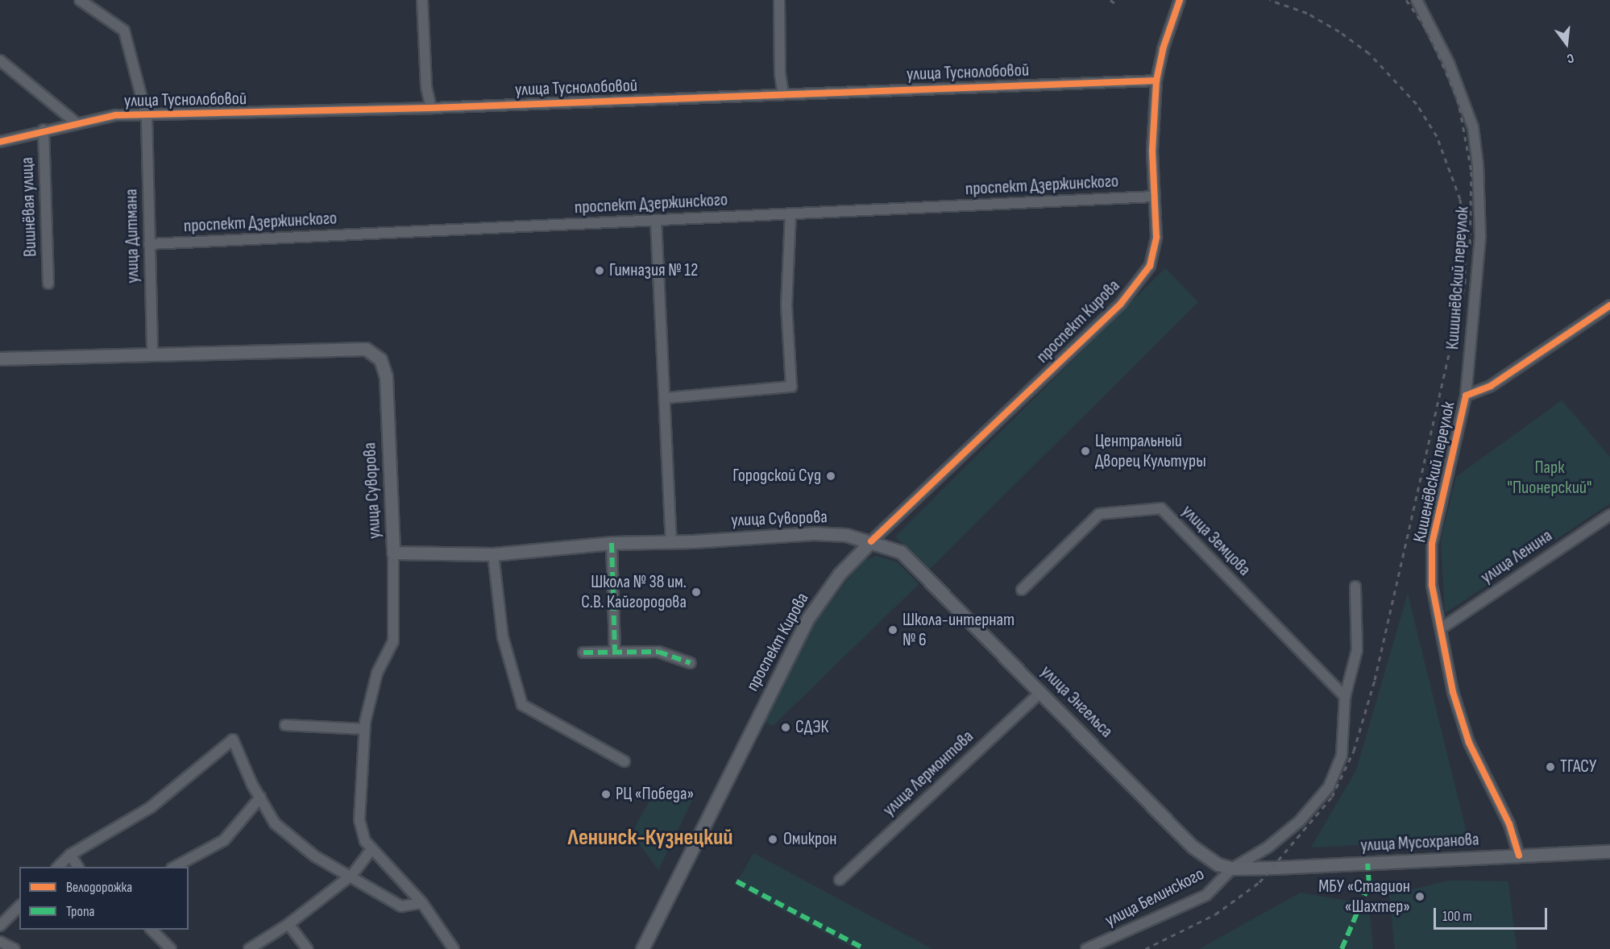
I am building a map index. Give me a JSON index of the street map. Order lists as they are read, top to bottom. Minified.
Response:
{"streets":{"main road":["проспект Кирова","улица Суворова","улица Энгельса","улица Мусохранова"],"street":["улица Туснолобовой","проспект Дзержинского","Вишнёвая улица","улица Дитмана","Кишинёвский переулок","Кишенёвский переулок","улица Земцова","улица Ленина","улица Лермонтова","улица Белинского"]},"crossings":[["улица Туснолобовой","Вишнёвая улица"],["улица Туснолобовой","улица Дитмана"],["улица Туснолобовой","проспект Кирова"],["проспект Дзержинского","улица Дитмана"],["проспект Дзержинского","проспект Кирова"],["улица Дитмана","улица Суворова"],["Кишинёвский переулок","Кишенёвский переулок"],["проспект Кирова","улица Суворова"],["Кишенёвский переулок","улица Ленина"],["Кишенёвский переулок","улица Мусохранова"],["улица Суворова","улица Энгельса"],["улица Земцова","улица Белинского"],["улица Энгельса","улица Лермонтова"],["улица Энгельса","улица Мусохранова"],["улица Энгельса","улица Белинского"],["улица Мусохранова","улица Белинского"]],"districts":["Ленинск-Кузнецкий"],"parks":["Парк \"Пионерский\""],"places":["Гимназия № 12","Центральный Дворец Культуры","Городской Суд","Школа № 38 им. С.В. Кайгородова","Школа-интернат № 6","СДЭК","ТГАСУ","РЦ «Победа»","Омикрон","МБУ «Стадион «Шахтер»"],"legend":["Велодорожка","Тропа"],"scale_bar":"100 m","north":"bottom"}
